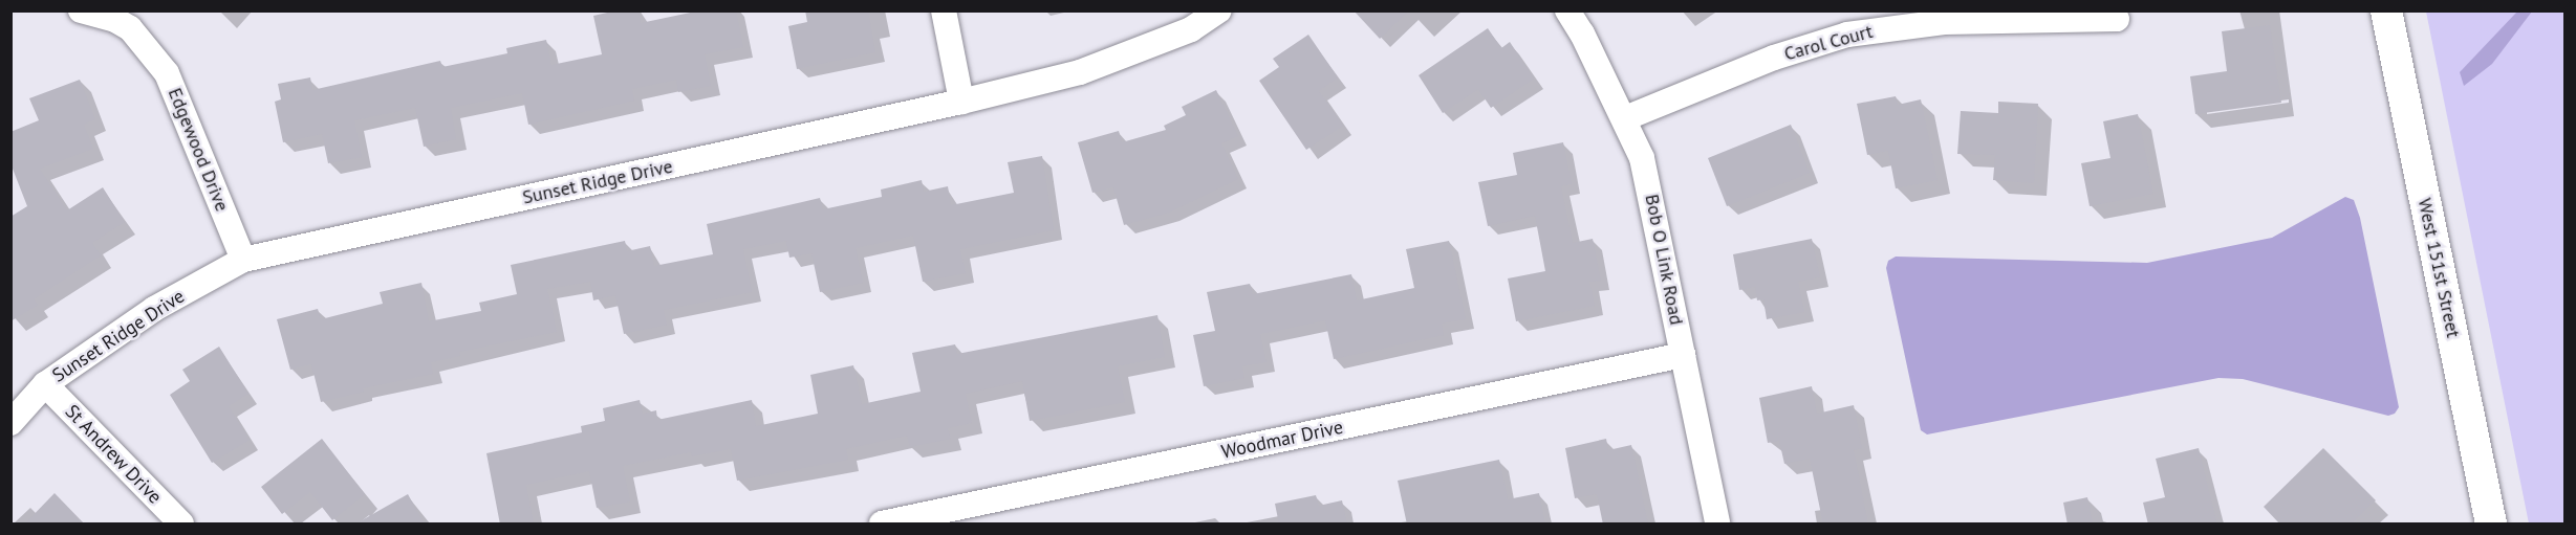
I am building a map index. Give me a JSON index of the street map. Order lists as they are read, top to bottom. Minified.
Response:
{"streets":{"street":["Carol Court","Edgewood Drive","Sunset Ridge Drive","Bob O Link Road","West 151st Street","Woodmar Drive","St Andrew Drive"]},"crossings":[["Carol Court","Bob O Link Road"],["Edgewood Drive","Sunset Ridge Drive"],["Sunset Ridge Drive","St Andrew Drive"],["Bob O Link Road","Woodmar Drive"]]}
